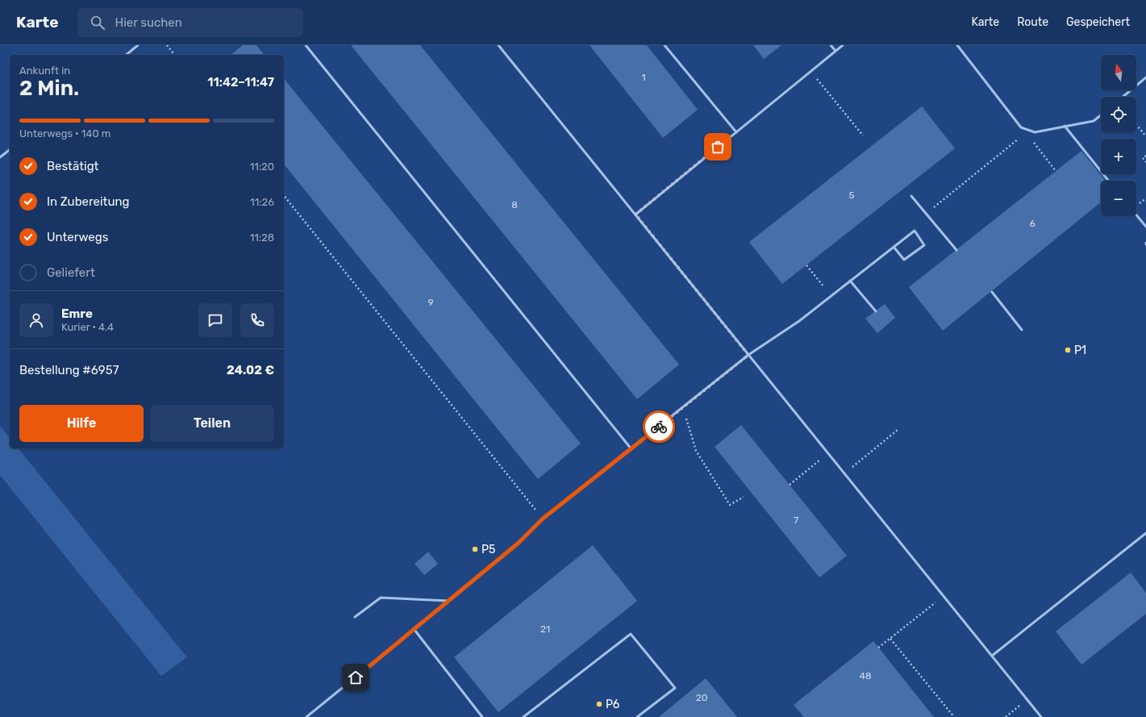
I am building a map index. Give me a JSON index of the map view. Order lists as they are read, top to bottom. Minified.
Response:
{"places":["P1","P5","P6"],"house_numbers":["1","5","8","6","9","7","21","48","20"],"north":"top","page":{"header":"Karte","search":"Hier suchen","nav":["Karte","Route","Gespeichert"],"map_buttons":["+","−"],"heading":["2 Min.","Ankunft in","11:42–11:47"],"panel":["Emre","Kurier · 4.4","Bestellung #6957","24.02 €"],"bar":"Unterwegs · 140 m","list":[["Bestätigt","11:20"],["In Zubereitung","11:26"],["Unterwegs","11:28"],"Geliefert"],"buttons":["Hilfe","Teilen"]}}
